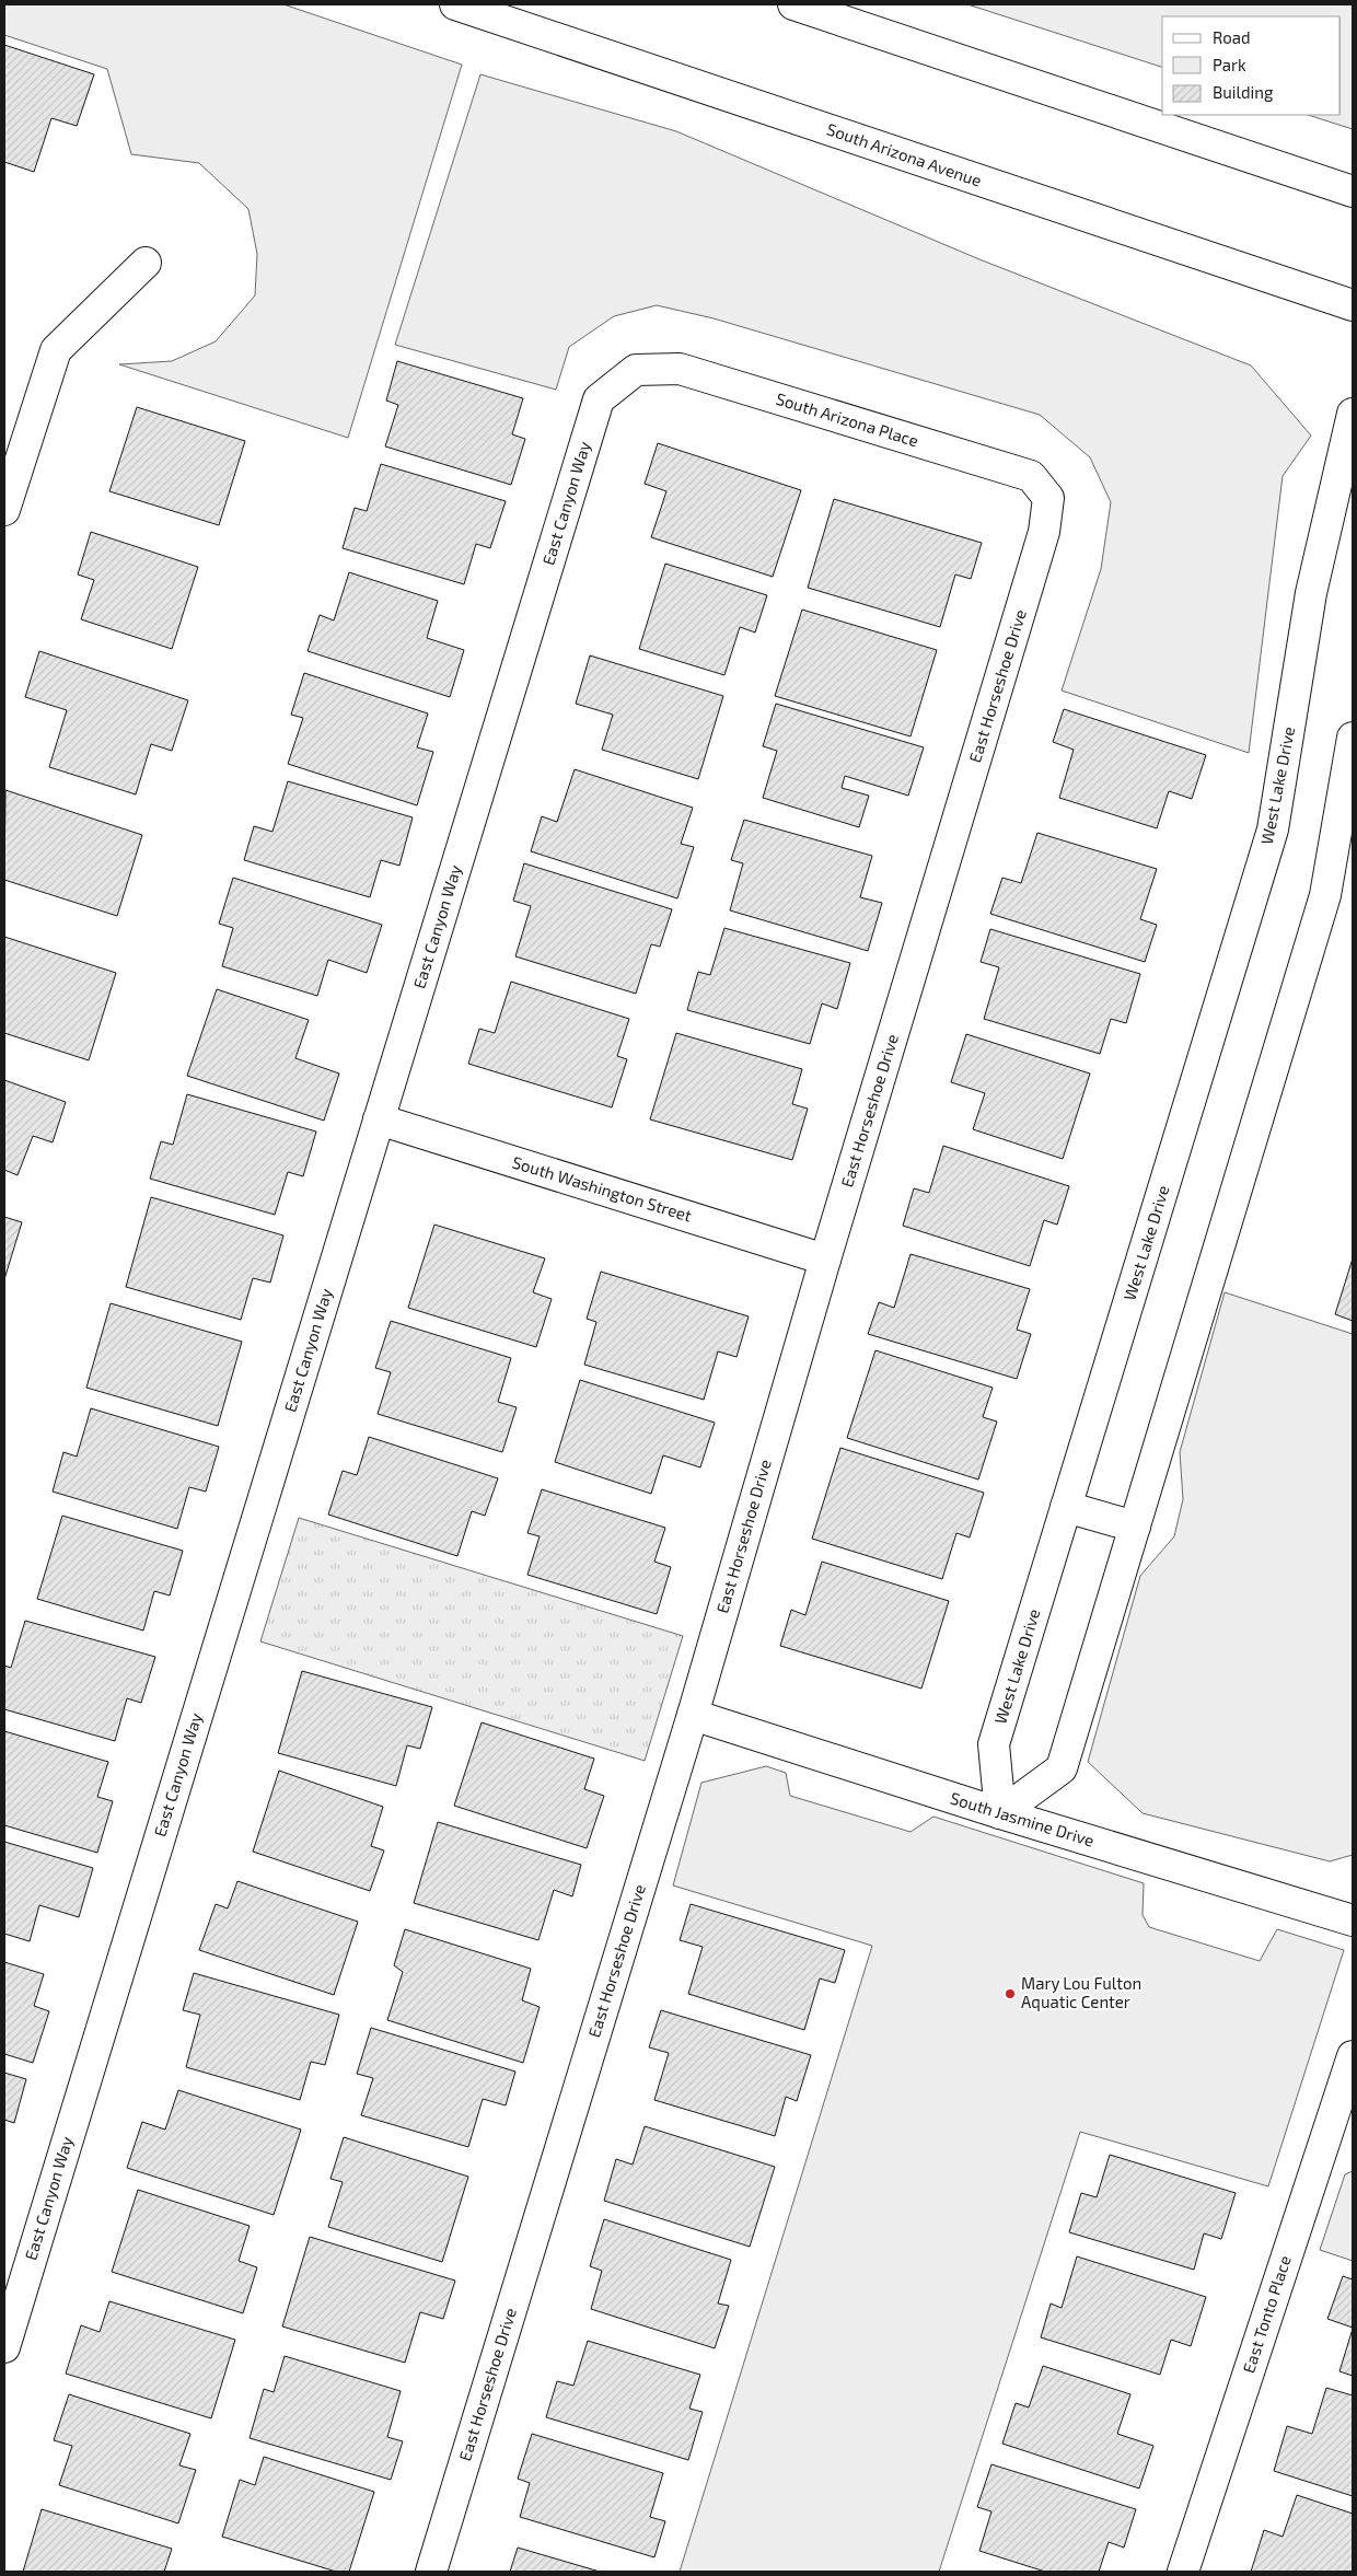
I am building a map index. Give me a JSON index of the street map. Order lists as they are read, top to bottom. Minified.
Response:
{"streets":{"street":["South Arizona Avenue","South Arizona Place","East Canyon Way","East Horseshoe Drive","West Lake Drive","South Washington Street","South Jasmine Drive","East Tonto Place"]},"crossings":[["South Arizona Place","East Canyon Way"],["South Arizona Place","East Horseshoe Drive"],["East Canyon Way","South Washington Street"],["East Horseshoe Drive","South Washington Street"],["East Horseshoe Drive","South Jasmine Drive"],["West Lake Drive","South Jasmine Drive"]],"places":["Mary Lou Fulton Aquatic Center"],"legend":["Road","Park","Building"]}
